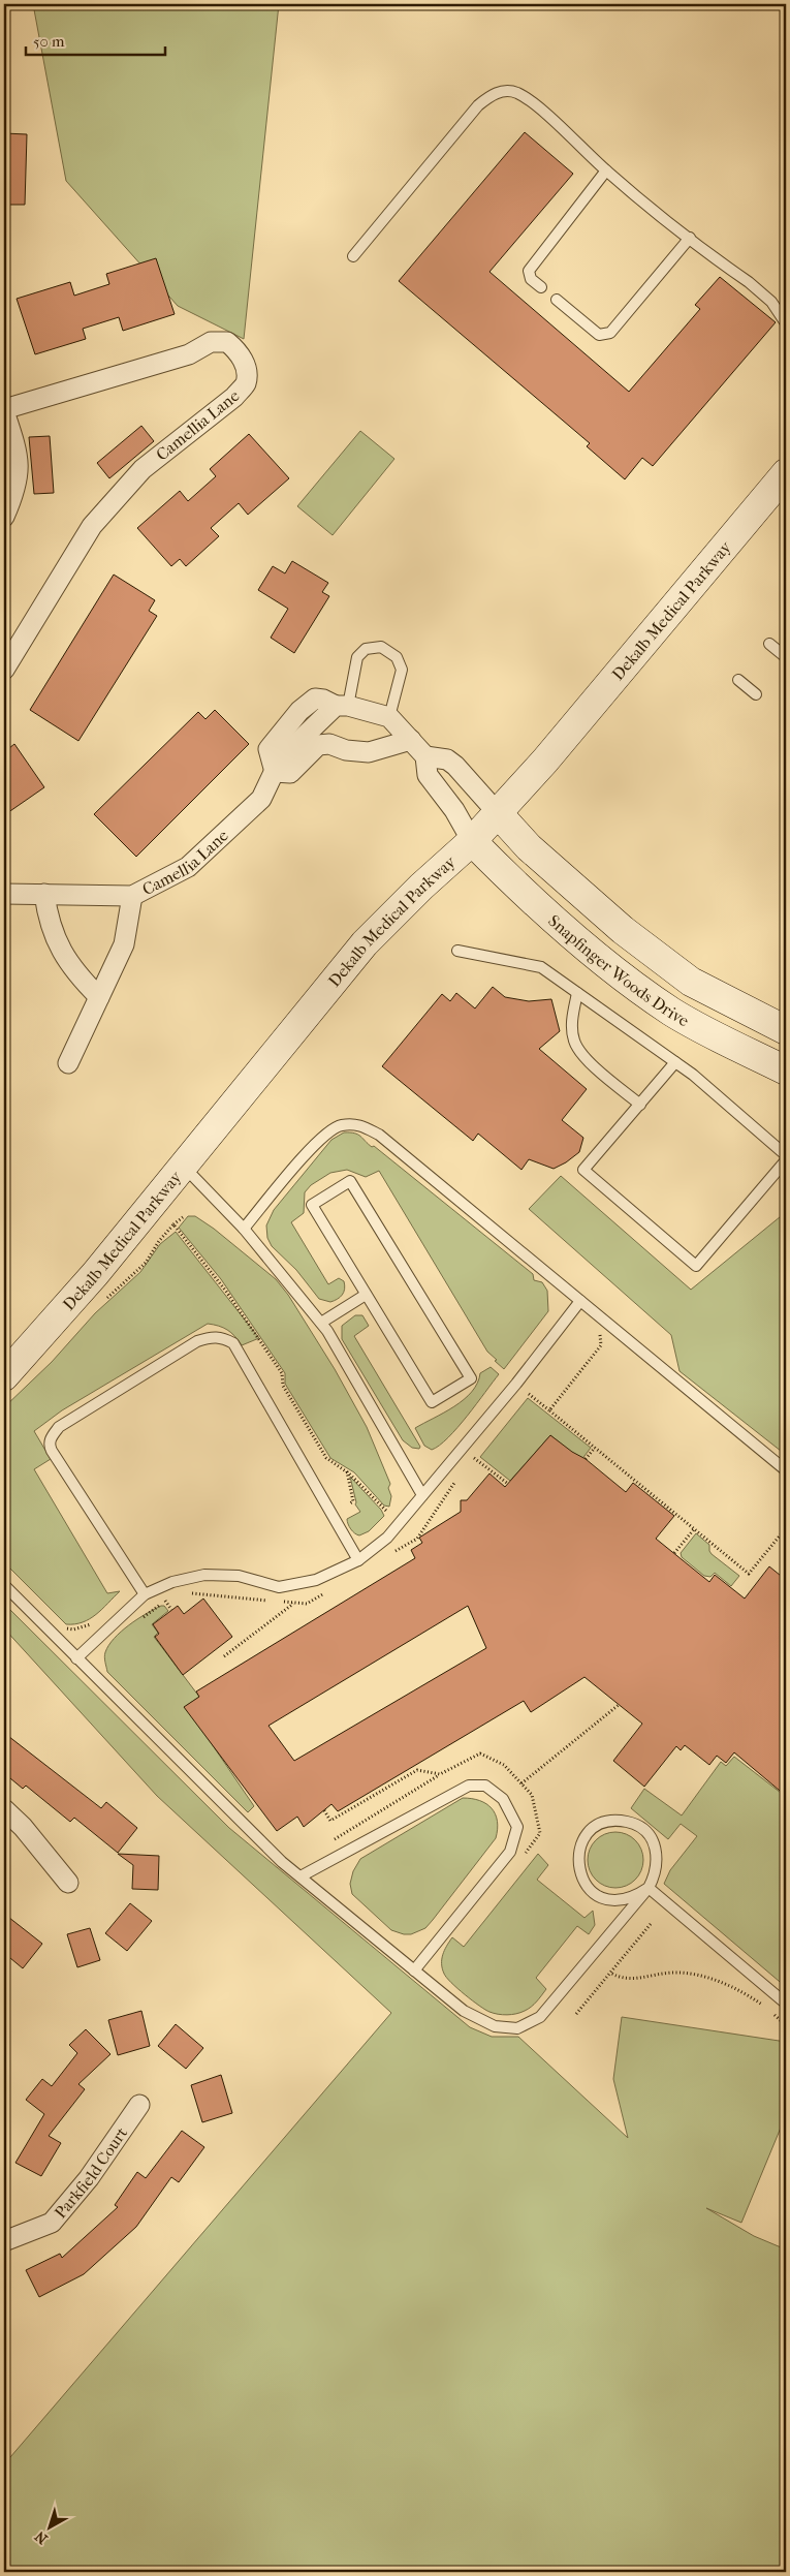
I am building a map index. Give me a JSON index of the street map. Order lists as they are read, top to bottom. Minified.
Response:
{"streets":{"main road":["Dekalb Medical Parkway","Snapfinger Woods Drive"],"street":["Camellia Lane","Parkfield Court"]},"crossings":[["Dekalb Medical Parkway","Snapfinger Woods Drive"]],"scale_bar":"50 m","north":"bottom left"}
